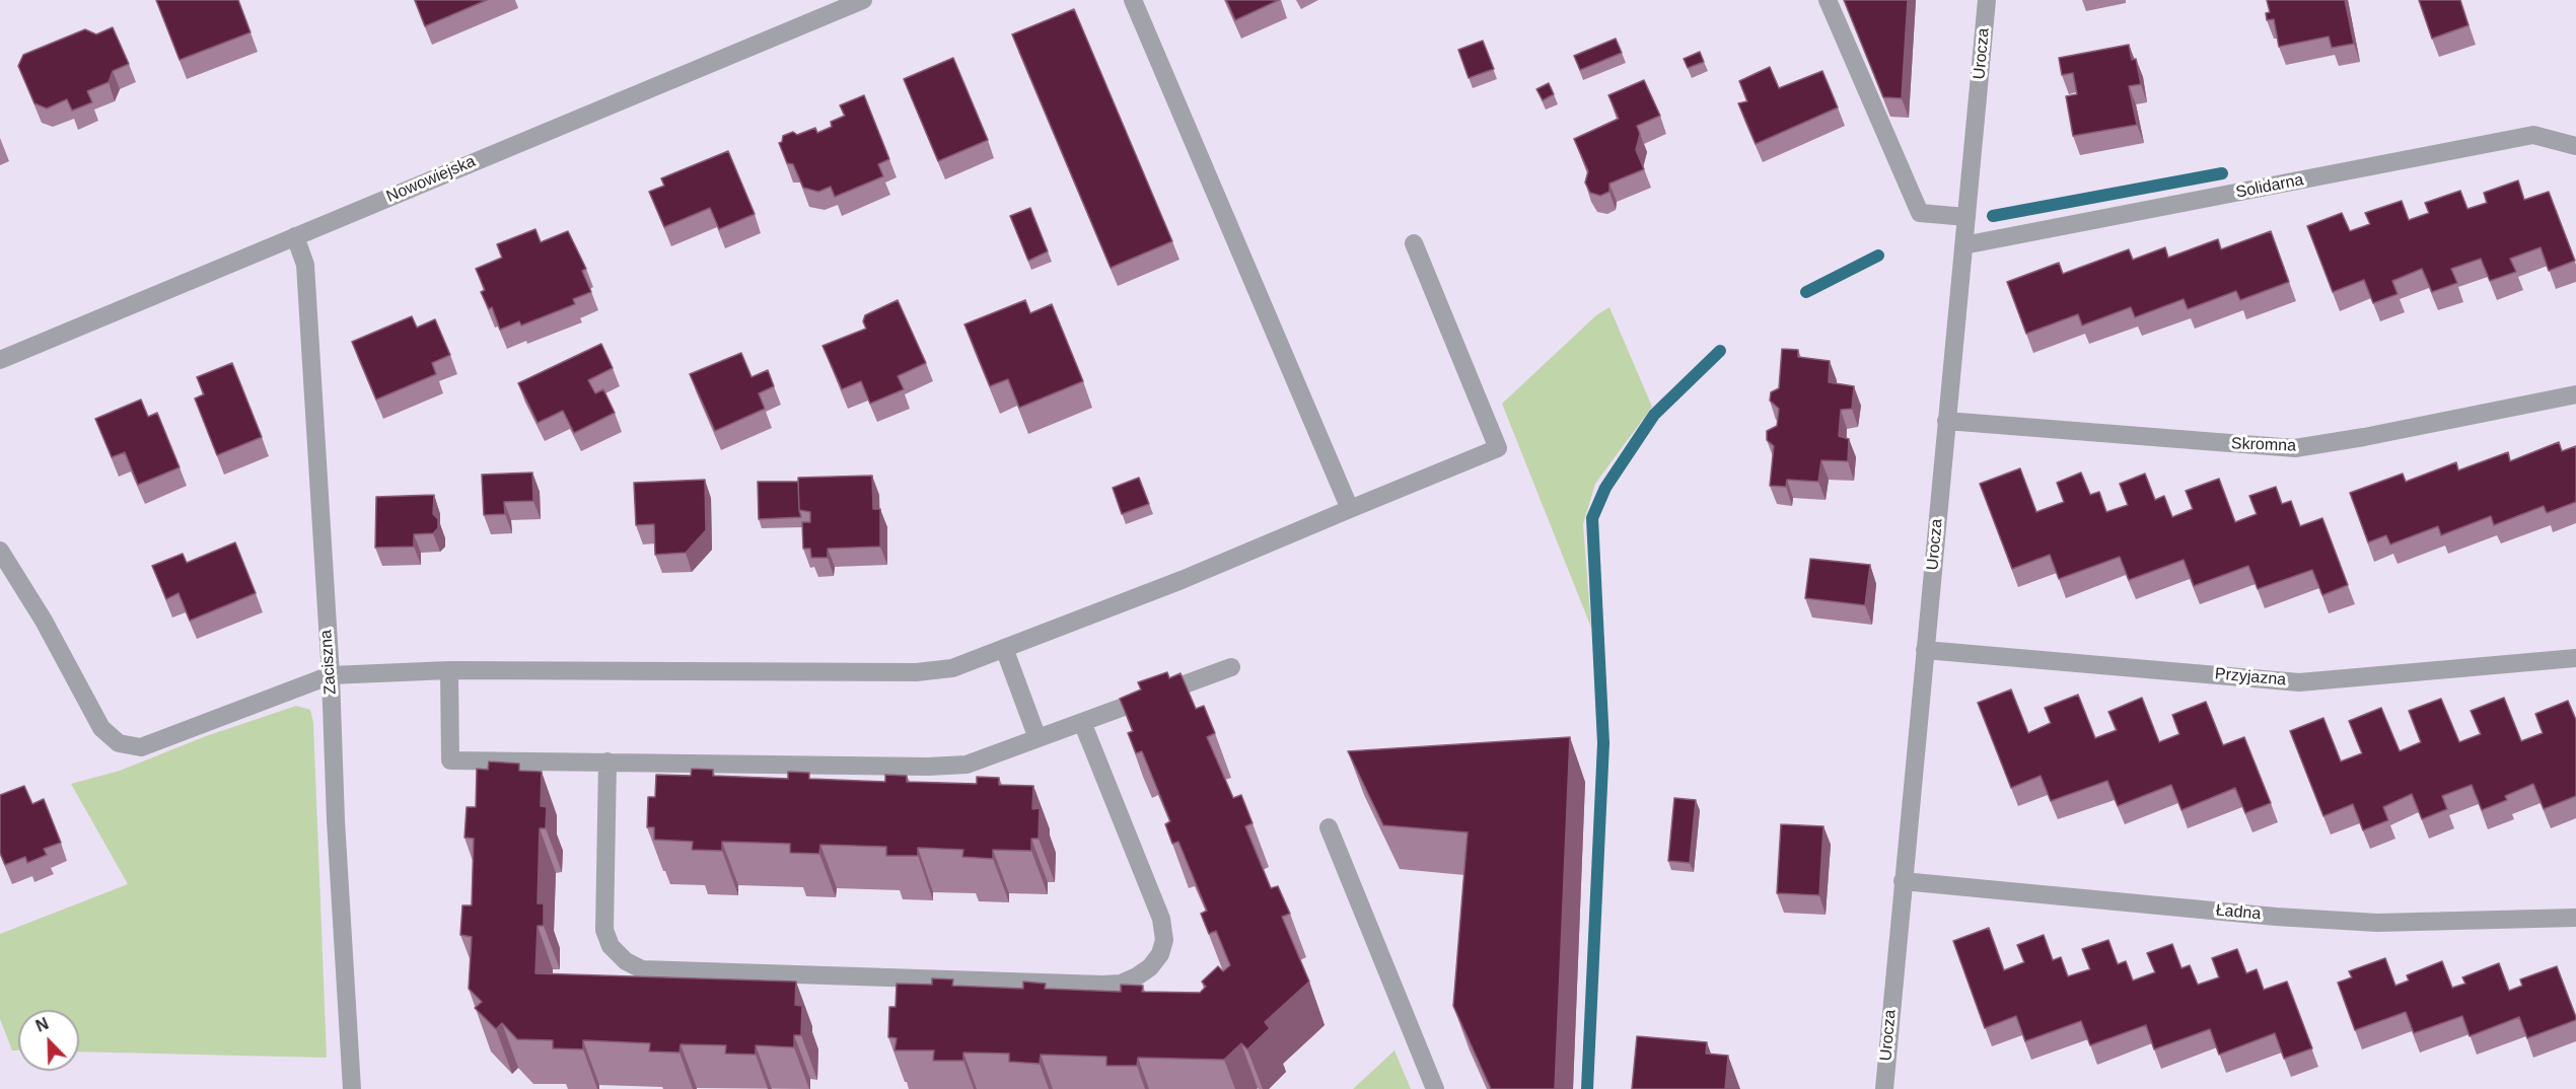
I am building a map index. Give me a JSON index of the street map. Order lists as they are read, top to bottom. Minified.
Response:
{"streets":{"street":["Urocza","Nowowiejska","Solidarna","Skromna","Zaciszna","Przyjazna","Ładna"]},"crossings":[["Urocza","Solidarna"],["Urocza","Skromna"],["Urocza","Przyjazna"],["Urocza","Ładna"],["Nowowiejska","Zaciszna"]],"north":"top left"}
